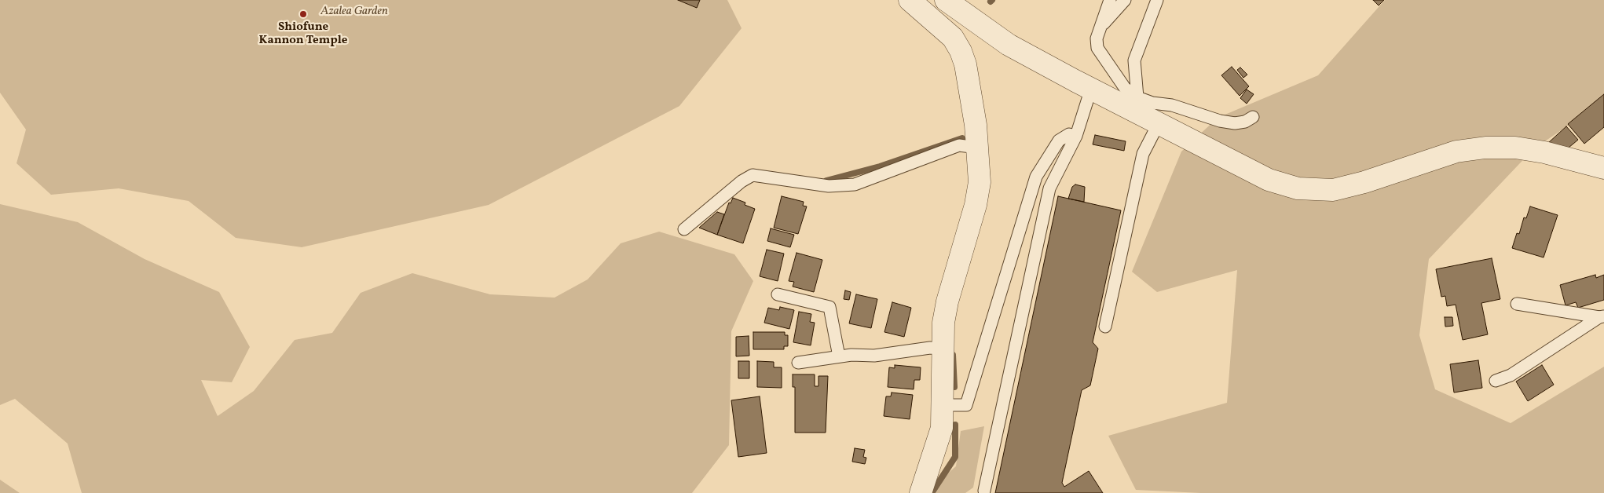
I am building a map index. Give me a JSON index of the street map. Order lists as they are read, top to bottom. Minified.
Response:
{"parks":["Azalea Garden"],"places":["Shiofune Kannon Temple"]}
